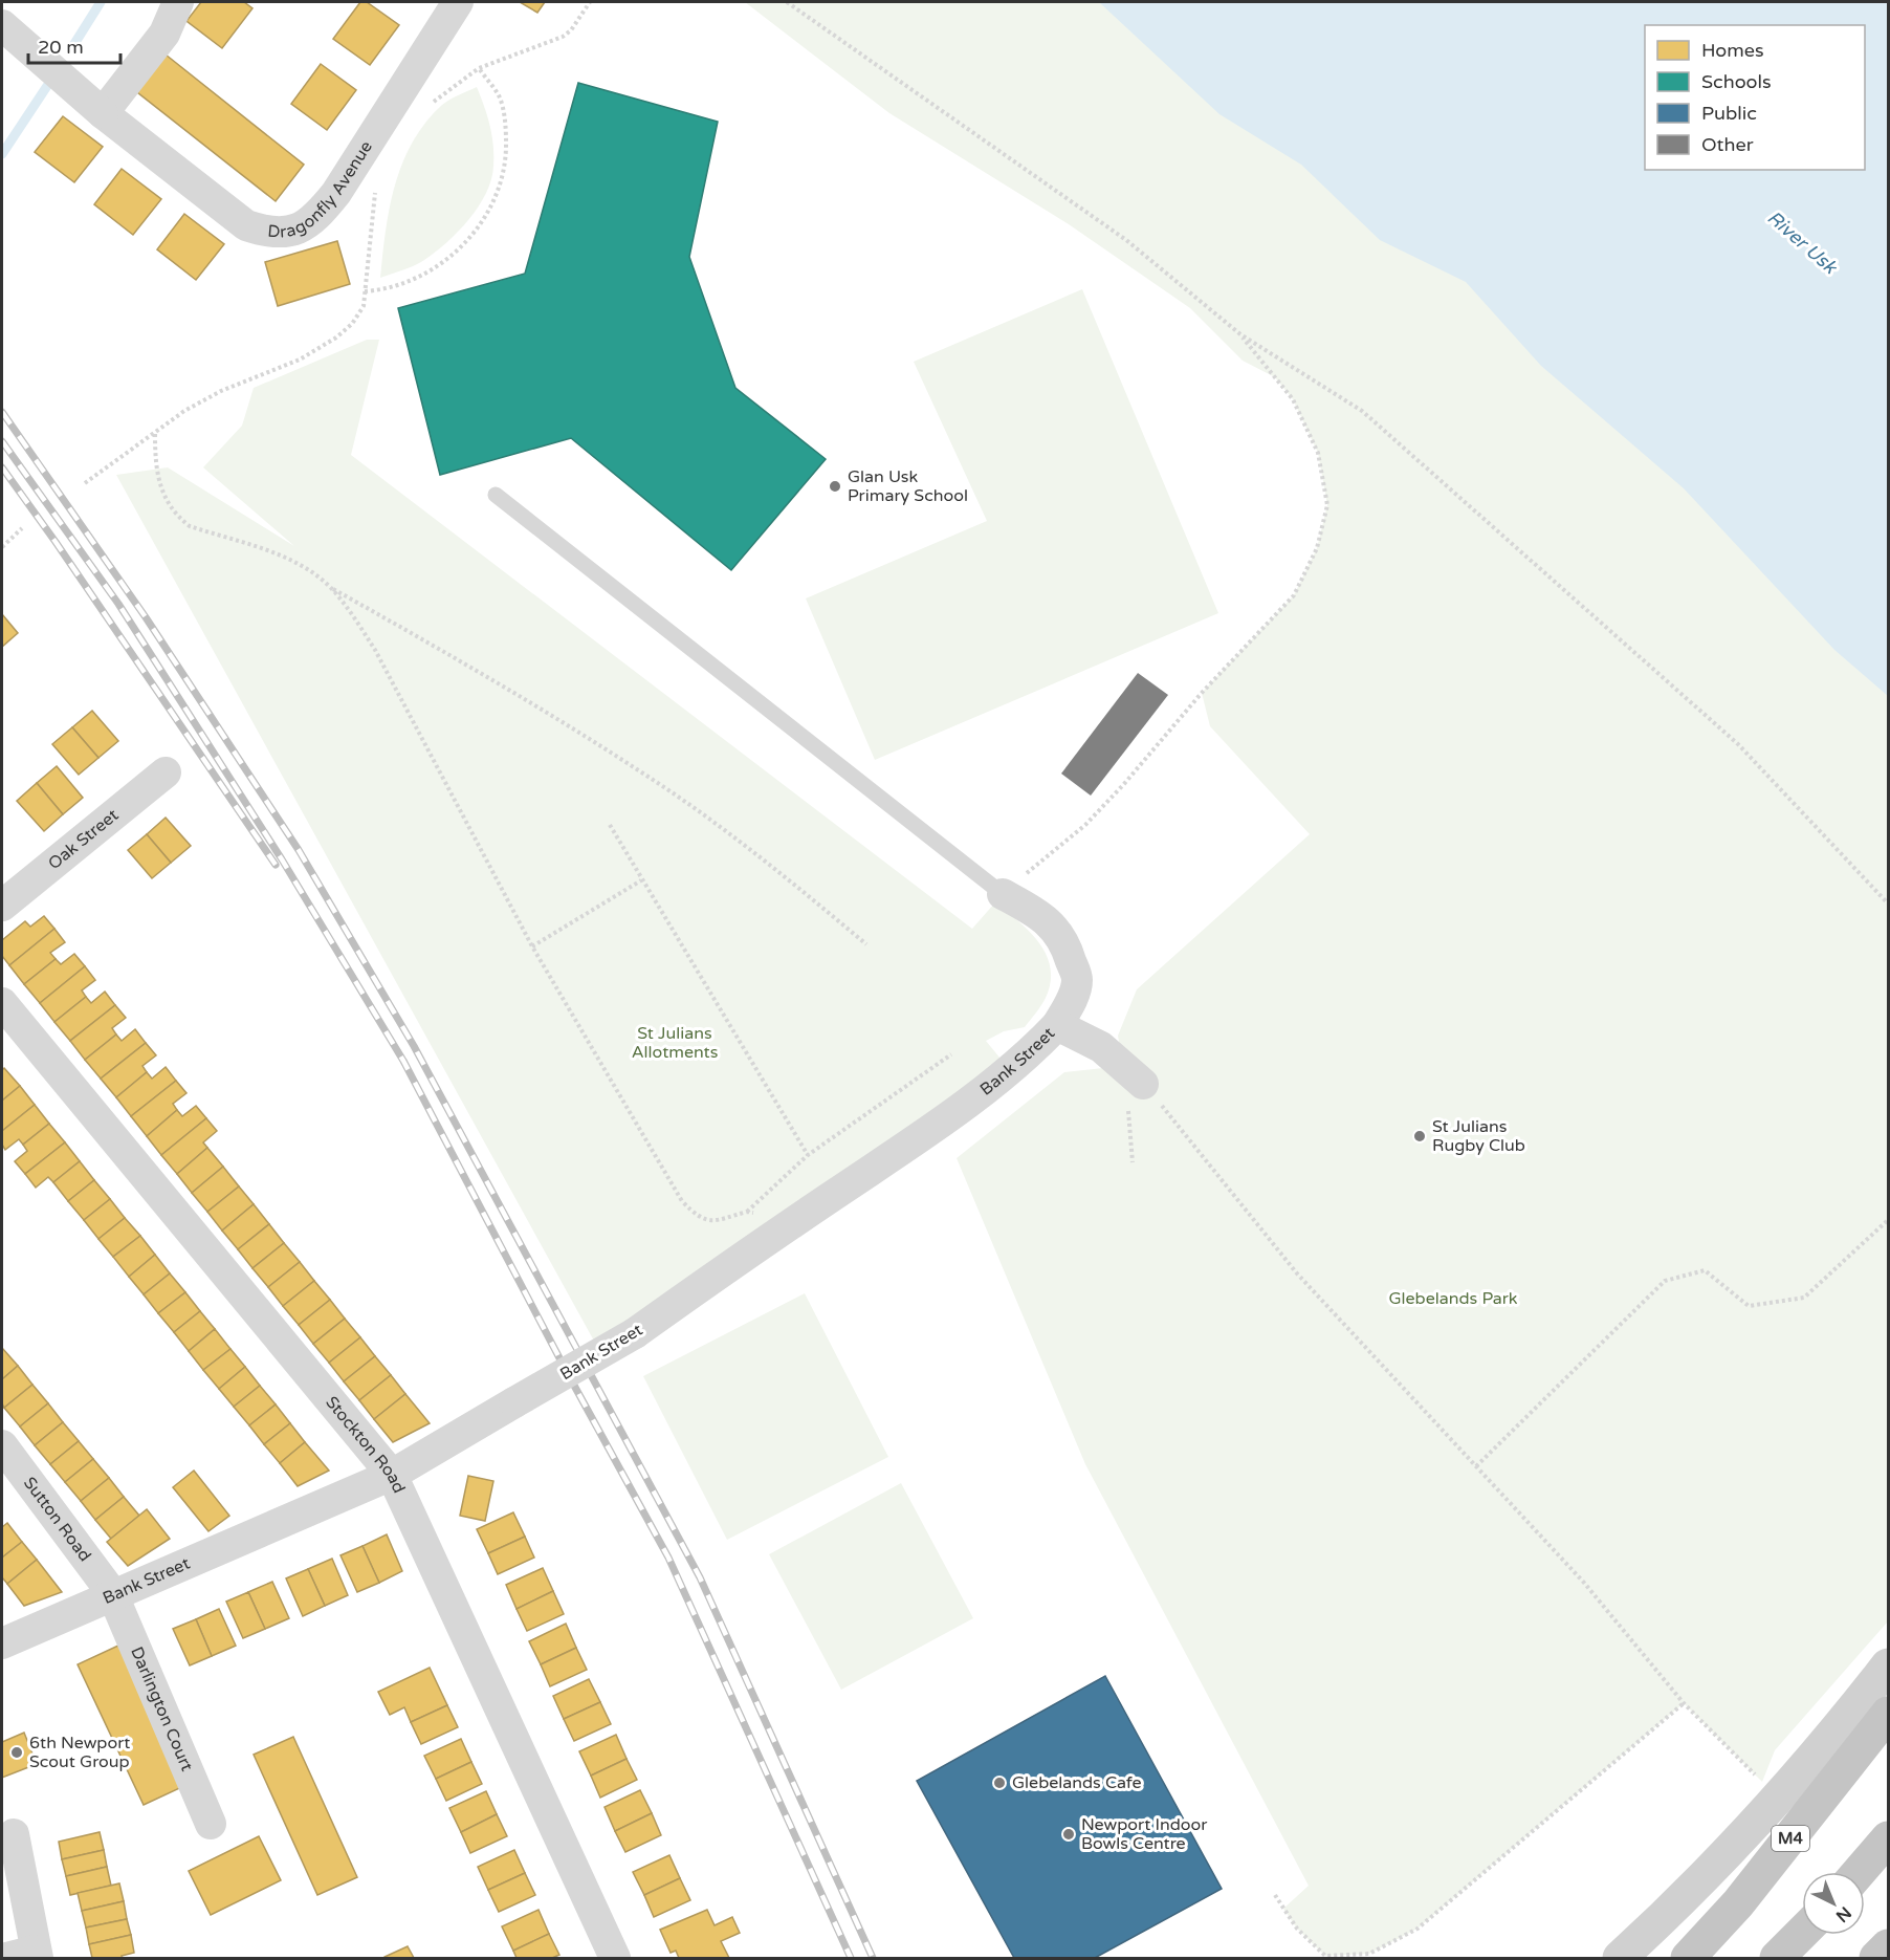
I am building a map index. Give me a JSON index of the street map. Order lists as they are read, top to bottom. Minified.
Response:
{"streets":{"highway":["M4"],"street":["Dragonfly Avenue","Oak Street","Bank Street","Stockton Road","Sutton Road","Darlington Court"]},"crossings":[["Bank Street","Stockton Road"],["Bank Street","Sutton Road"],["Bank Street","Darlington Court"],["Sutton Road","Darlington Court"]],"water":["River Usk"],"parks":["St Julians Allotments","Glebelands Park"],"places":["Glan Usk Primary School","St Julians Rugby Club","6th Newport Scout Group","Glebelands Cafe","Newport Indoor Bowls Centre"],"legend":["Homes","Schools","Public","Other"],"scale_bar":"20 m","north":"bottom right"}
